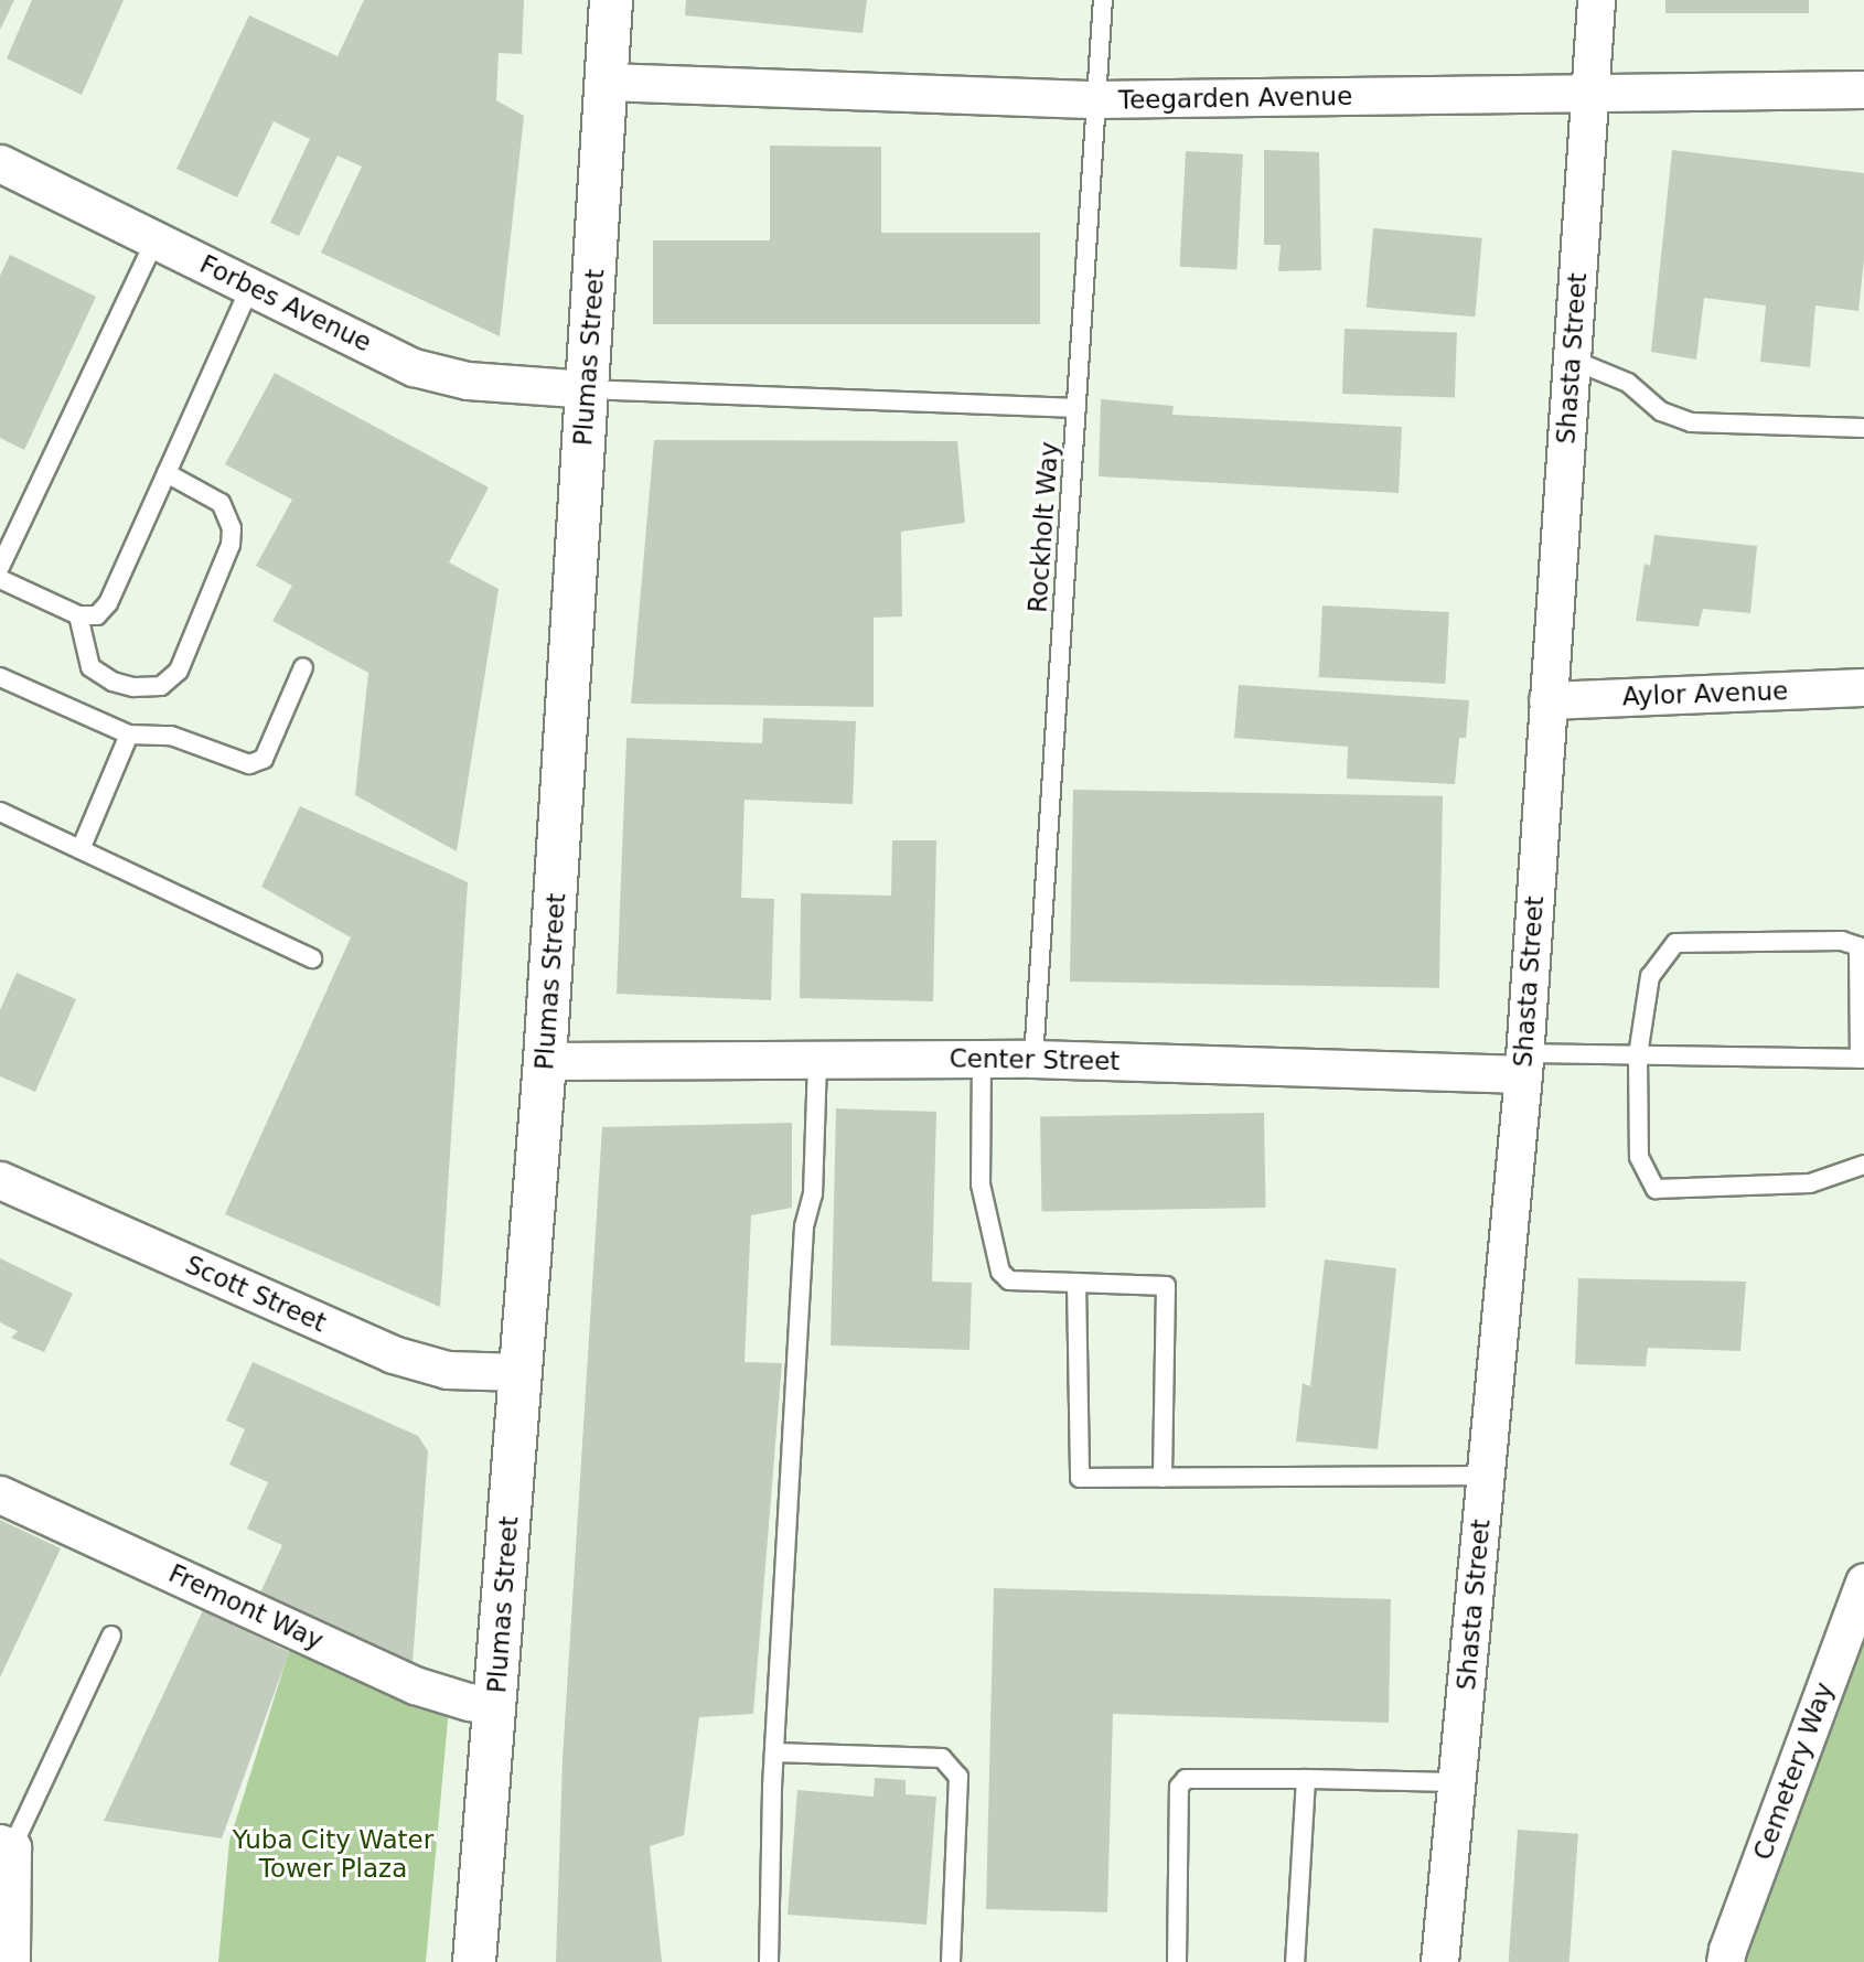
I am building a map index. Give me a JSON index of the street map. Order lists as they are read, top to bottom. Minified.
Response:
{"streets":{"street":["Teegarden Avenue","Forbes Avenue","Plumas Street","Shasta Street","Aylor Avenue","Center Street","Scott Street","Fremont Way","Cemetery Way"],"lane":["Rockholt Way"]},"crossings":[["Teegarden Avenue","Plumas Street"],["Teegarden Avenue","Shasta Street"],["Teegarden Avenue","Rockholt Way"],["Forbes Avenue","Plumas Street"],["Plumas Street","Center Street"],["Plumas Street","Scott Street"],["Plumas Street","Fremont Way"],["Shasta Street","Aylor Avenue"],["Shasta Street","Center Street"],["Rockholt Way","Center Street"]],"parks":["Yuba City Water Tower Plaza"]}
